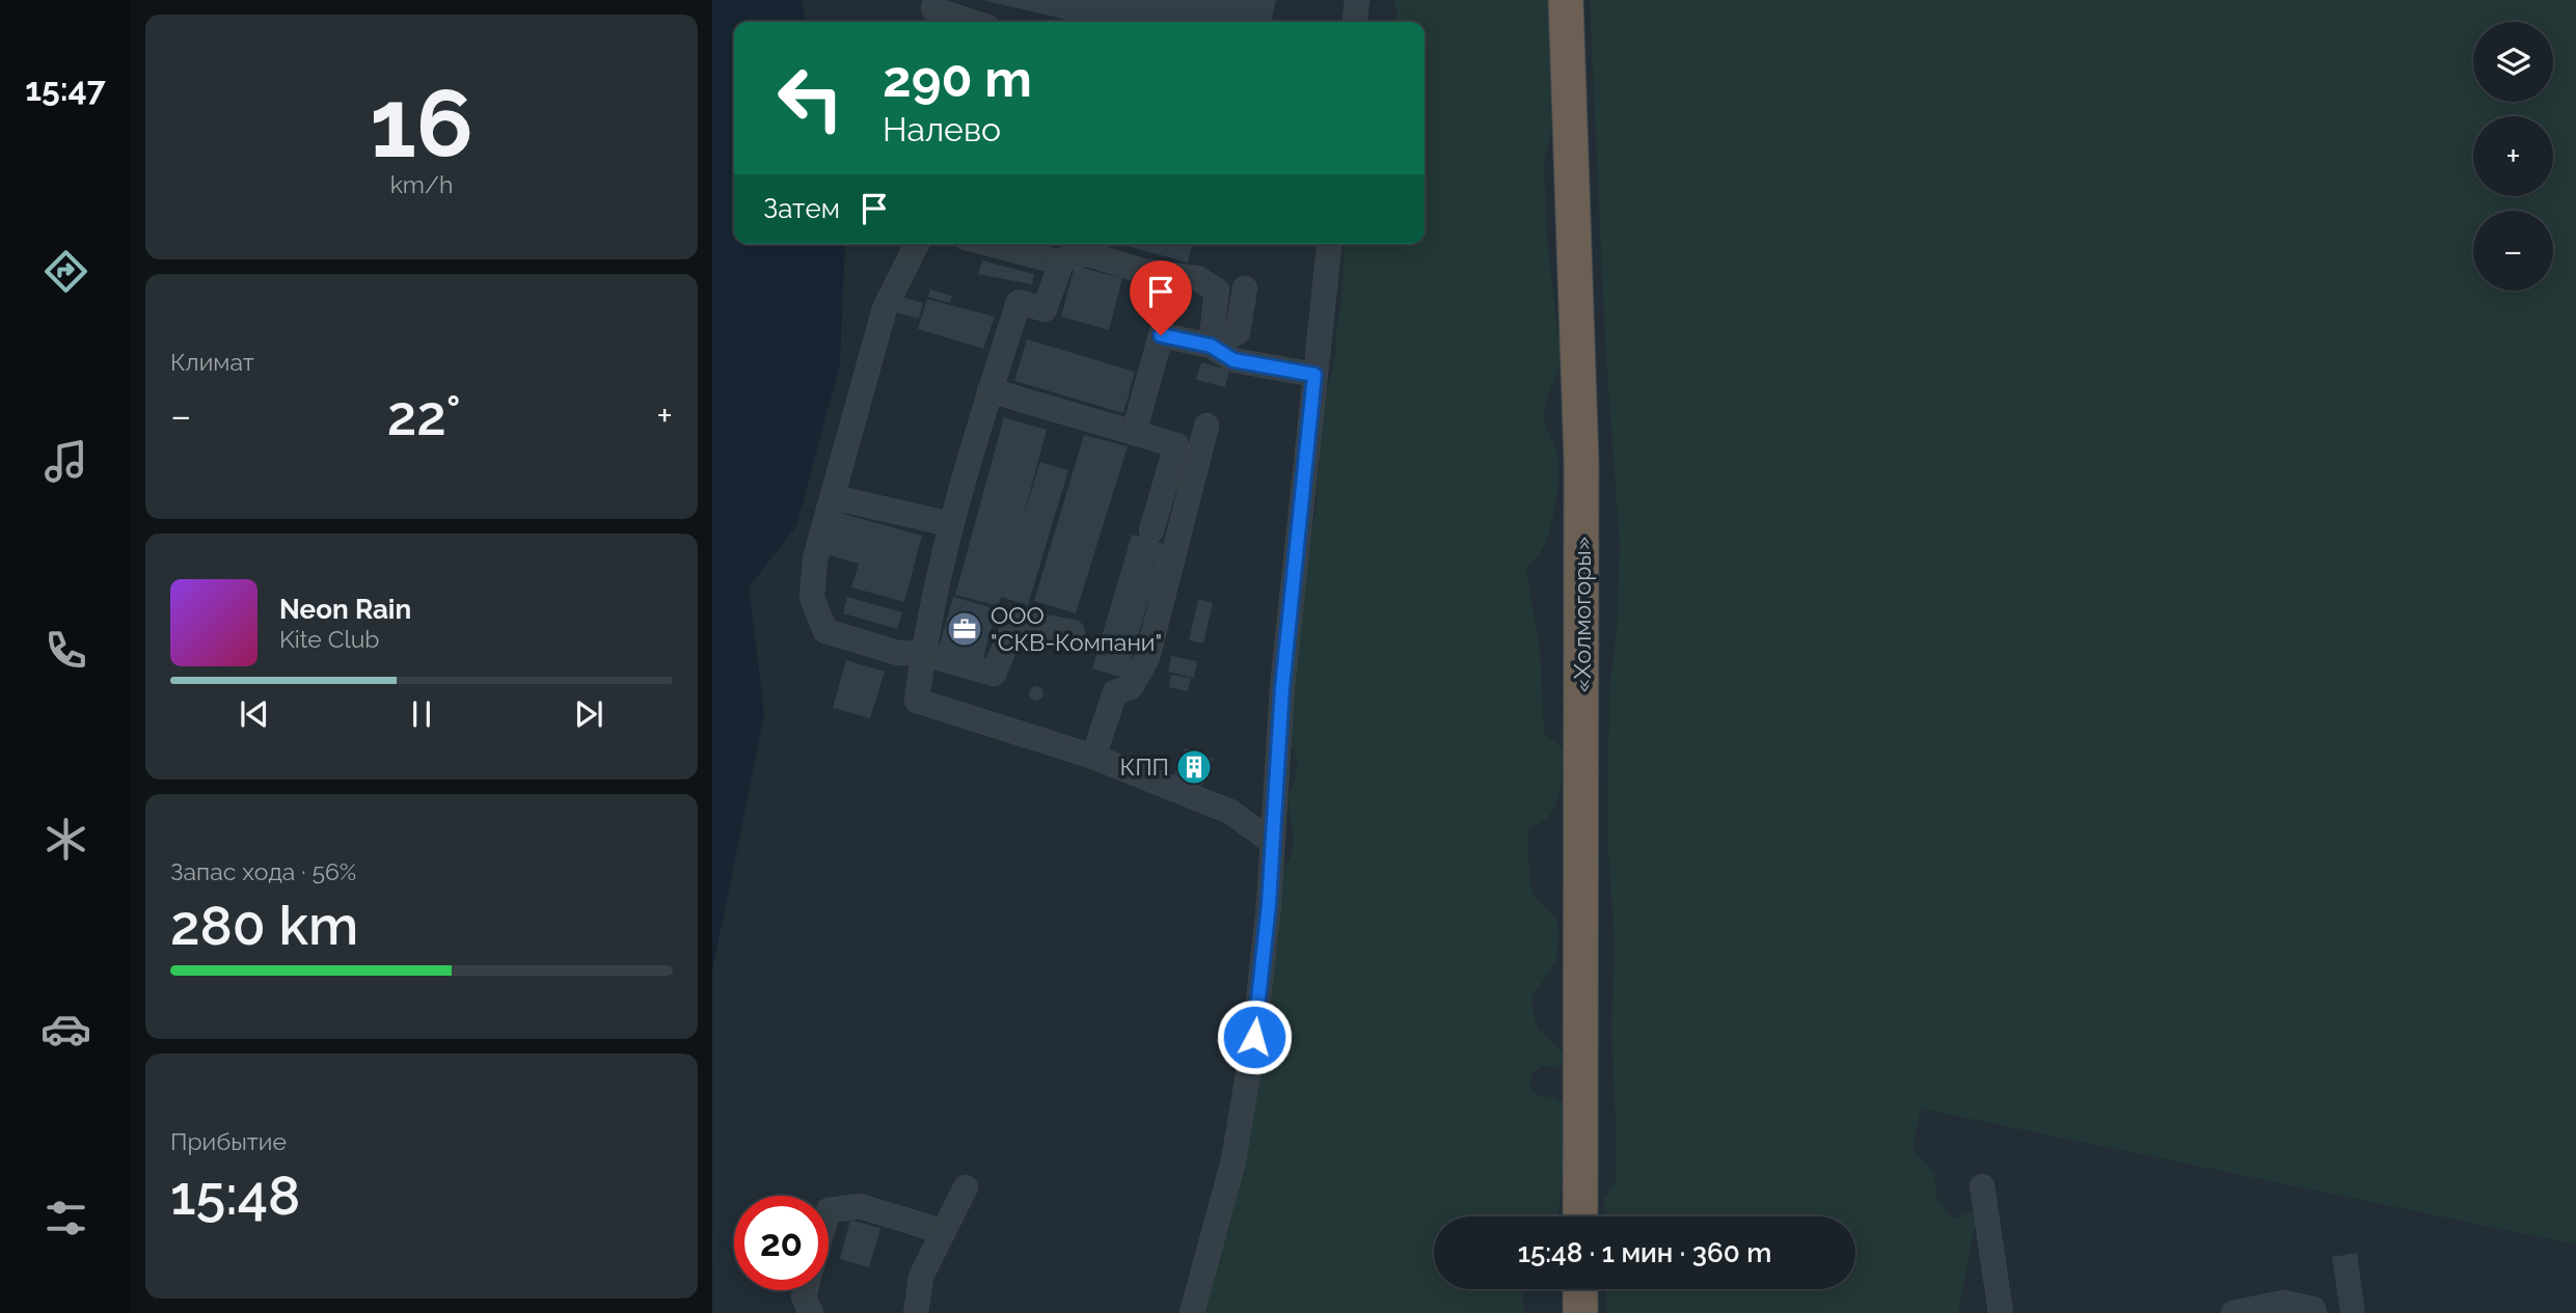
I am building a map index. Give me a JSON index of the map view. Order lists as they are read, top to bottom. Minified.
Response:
{"streets":{"highway":["«Холмогоры»"]},"places":{"office":["ООО \"СКВ-Компани\""],"building":["КПП"]},"page":{"tabs":"15:47","tile":[["16","km/h"],"Климат",["Запас хода · 56%","280 km"],["Прибытие","15:48"]],"map_buttons":["+","−"],"turn":["290 m","Налево"],"then":"Затем","heat":["−","22°","+"],"song":["Neon Rain","Kite Club"],"limit":"20","trip":"15:48 · 1 мин · 360 m"}}
